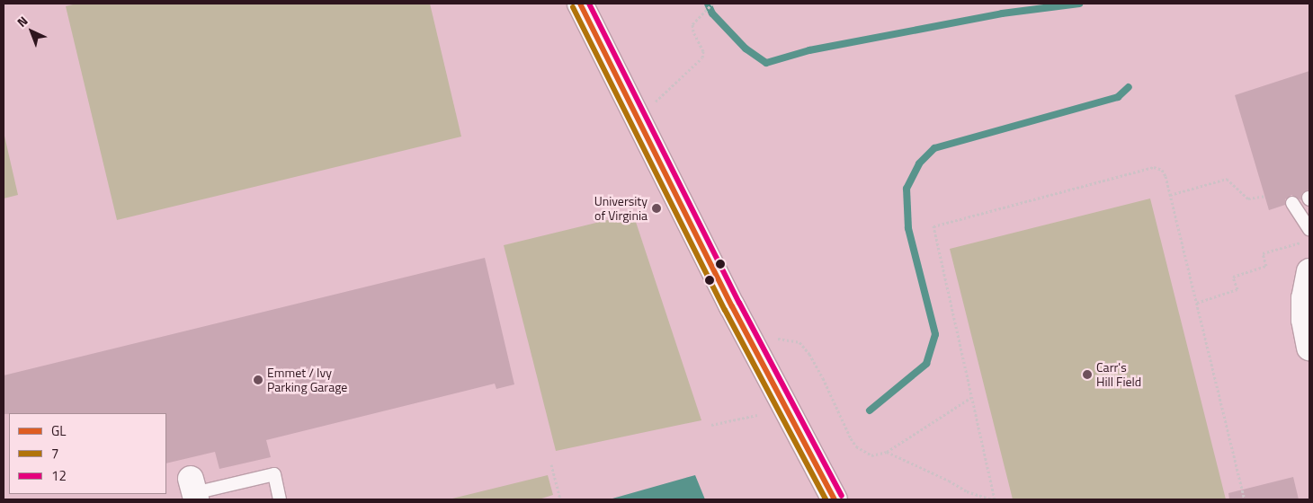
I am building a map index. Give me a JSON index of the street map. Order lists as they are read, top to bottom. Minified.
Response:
{"places":["University of Virginia","Carr's Hill Field","Emmet / Ivy Parking Garage"],"lines":["transit line GL","transit line 12","transit line 7"],"legend":["GL","7","12"],"north":"top left"}
